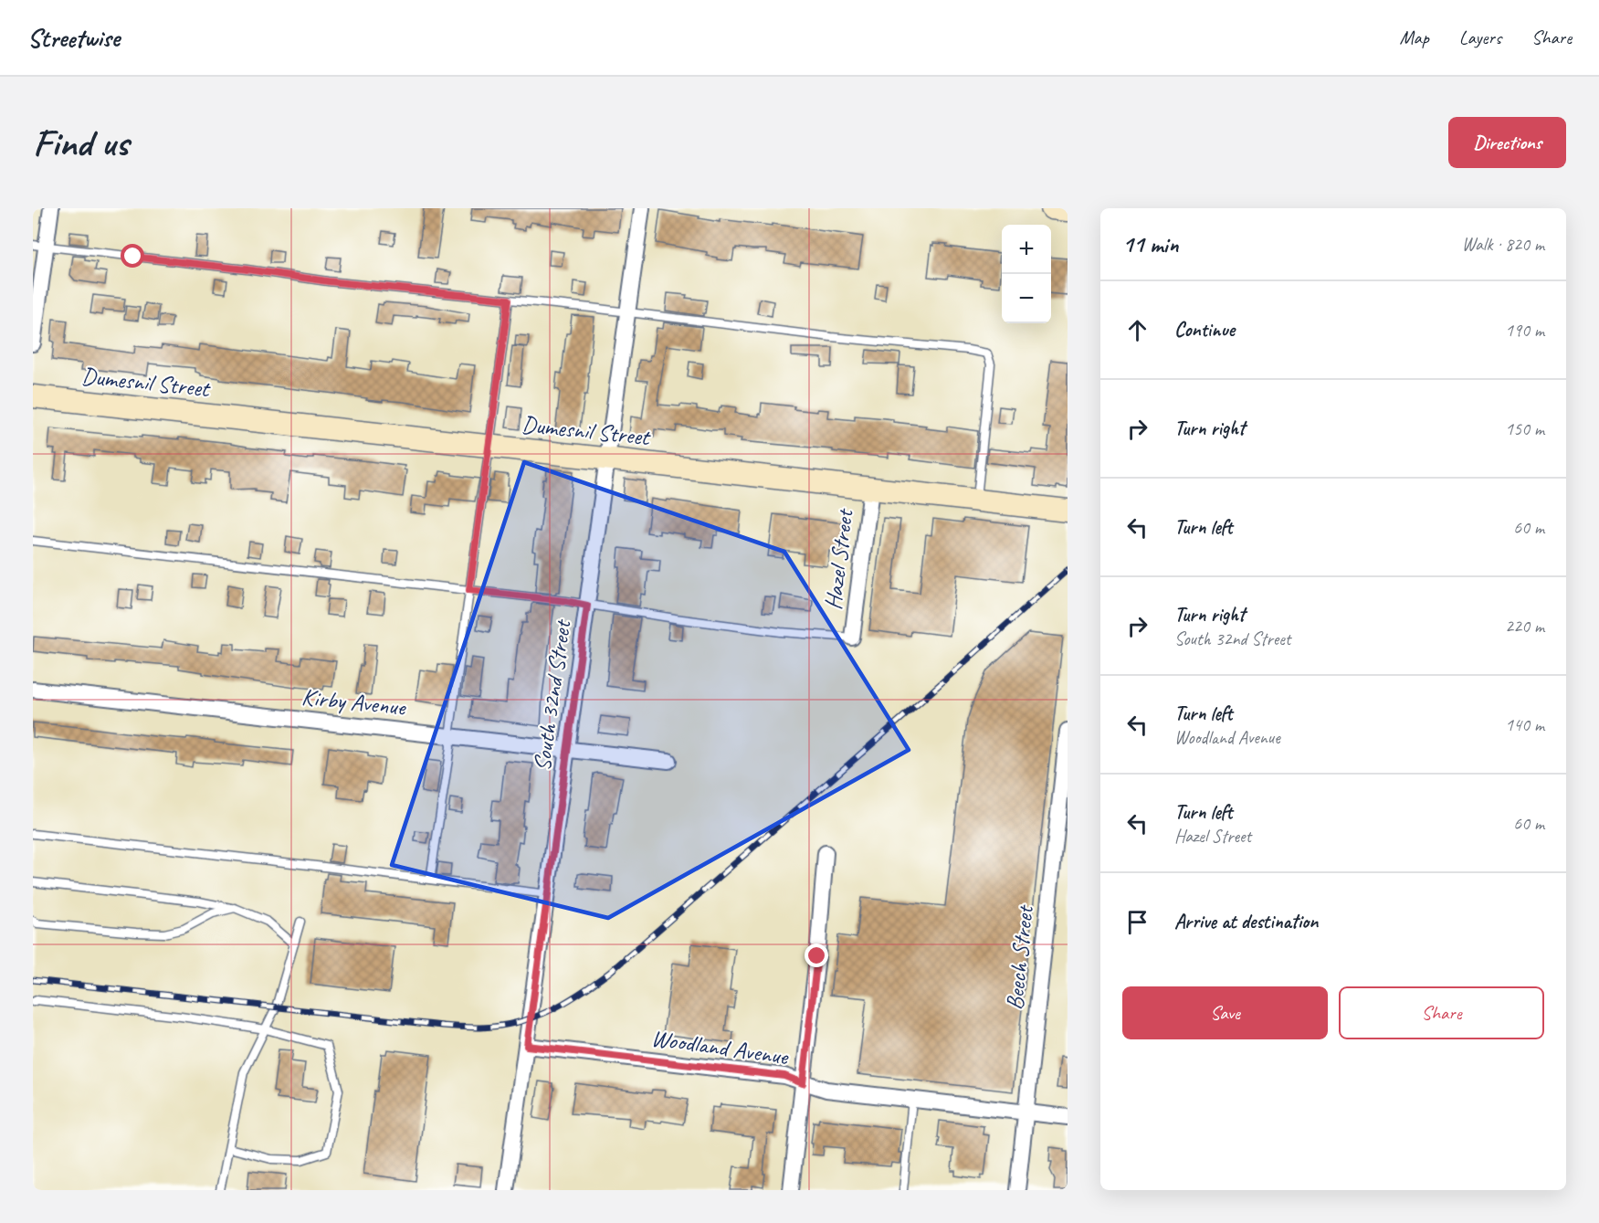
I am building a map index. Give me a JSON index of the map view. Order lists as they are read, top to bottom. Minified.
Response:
{"streets":{"main road":["Dumesnil Street"],"street":["Hazel Street","South 32nd Street","Kirby Avenue","Beech Street","Woodland Avenue"]},"crossings":[["Dumesnil Street","Hazel Street"],["Dumesnil Street","South 32nd Street"],["South 32nd Street","Kirby Avenue"],["South 32nd Street","Woodland Avenue"],["Beech Street","Woodland Avenue"]],"page":{"header":"Streetwise","nav":["Map","Layers","Share"],"buttons":["Directions",["Save","Share"]],"title":"Find us","heading":["11 min","Walk · 820 m"],"map_buttons":["+","−"],"list":[["Continue","190 m"],["Turn right","150 m"],["Turn left","60 m"],["Turn right","South 32nd Street","220 m"],["Turn left","Woodland Avenue","140 m"],["Turn left","Hazel Street","60 m"],"Arrive at destination"]}}
